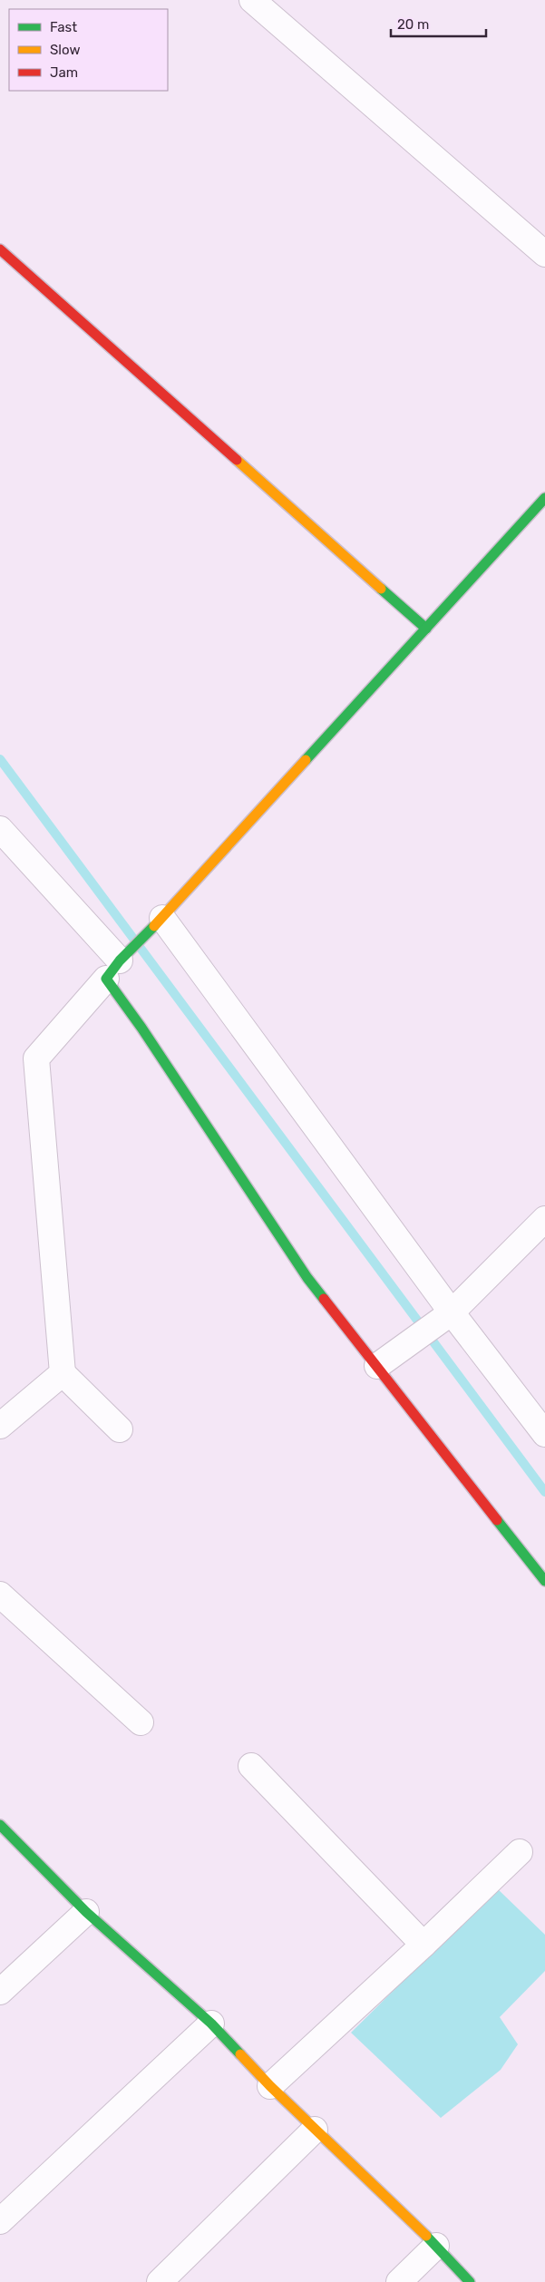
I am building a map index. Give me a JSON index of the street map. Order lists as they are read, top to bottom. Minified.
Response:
{"legend":["Fast","Slow","Jam"],"scale_bar":"20 m"}
